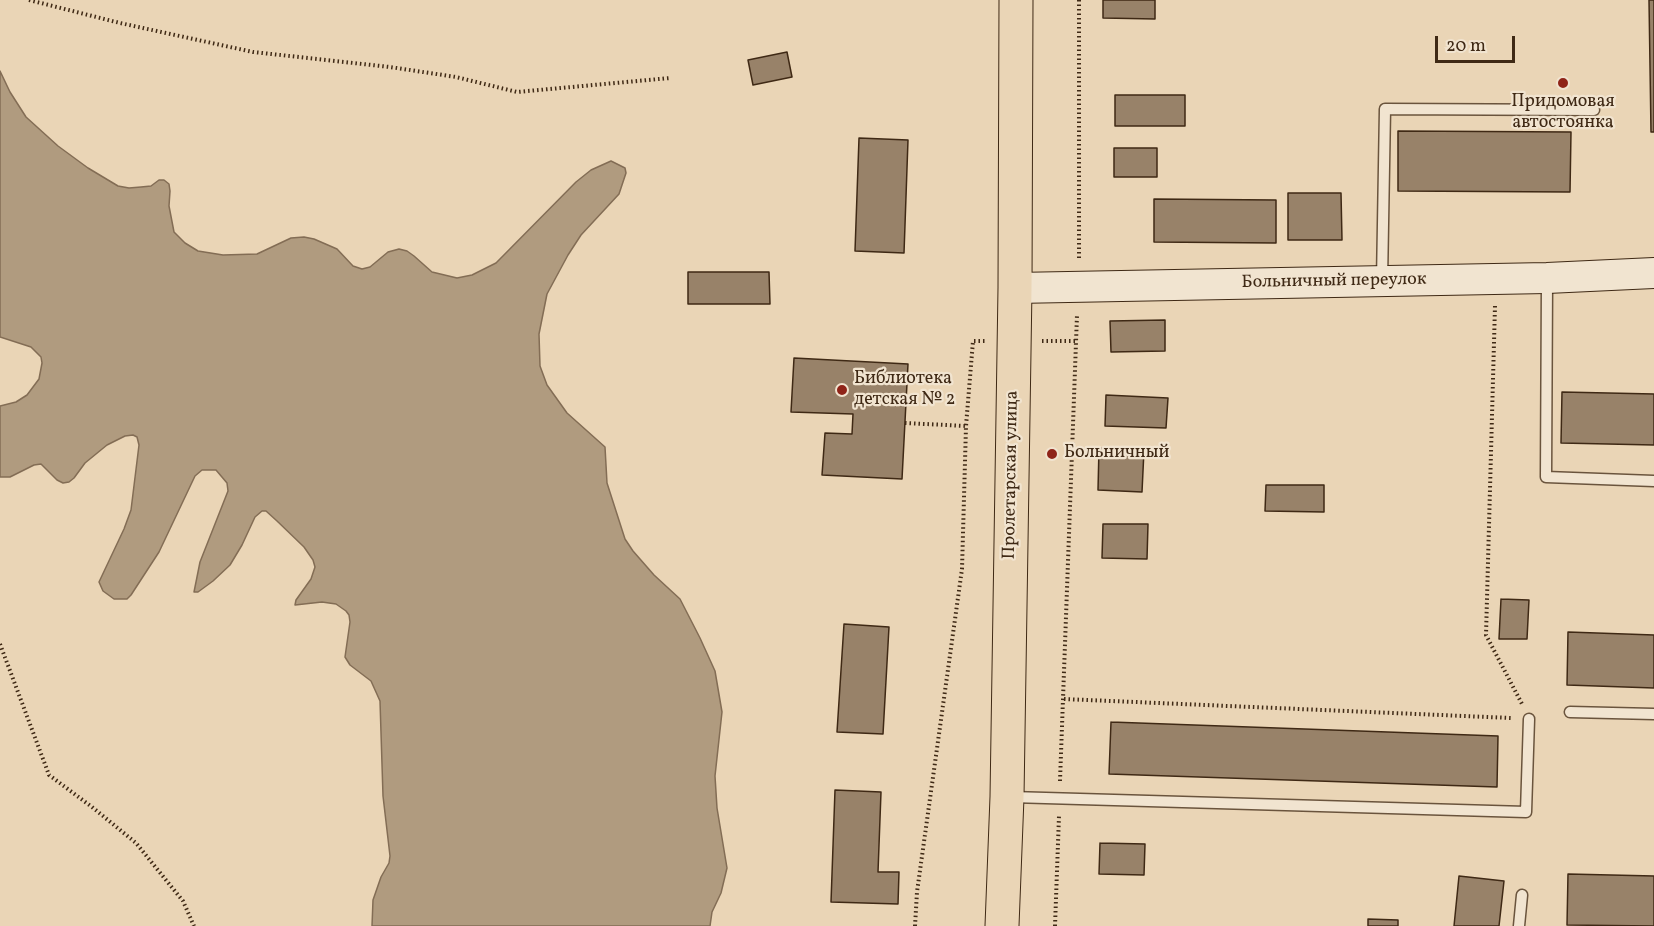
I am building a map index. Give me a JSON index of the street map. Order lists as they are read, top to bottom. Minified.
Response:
{"streets":{"main road":["Пролетарская улица"],"street":["Больничный переулок"]},"crossings":[["Больничный переулок","Пролетарская улица"]],"places":["Придомовая автостоянка","Библиотека детская № 2","Больничный"],"scale_bar":"20 m"}
